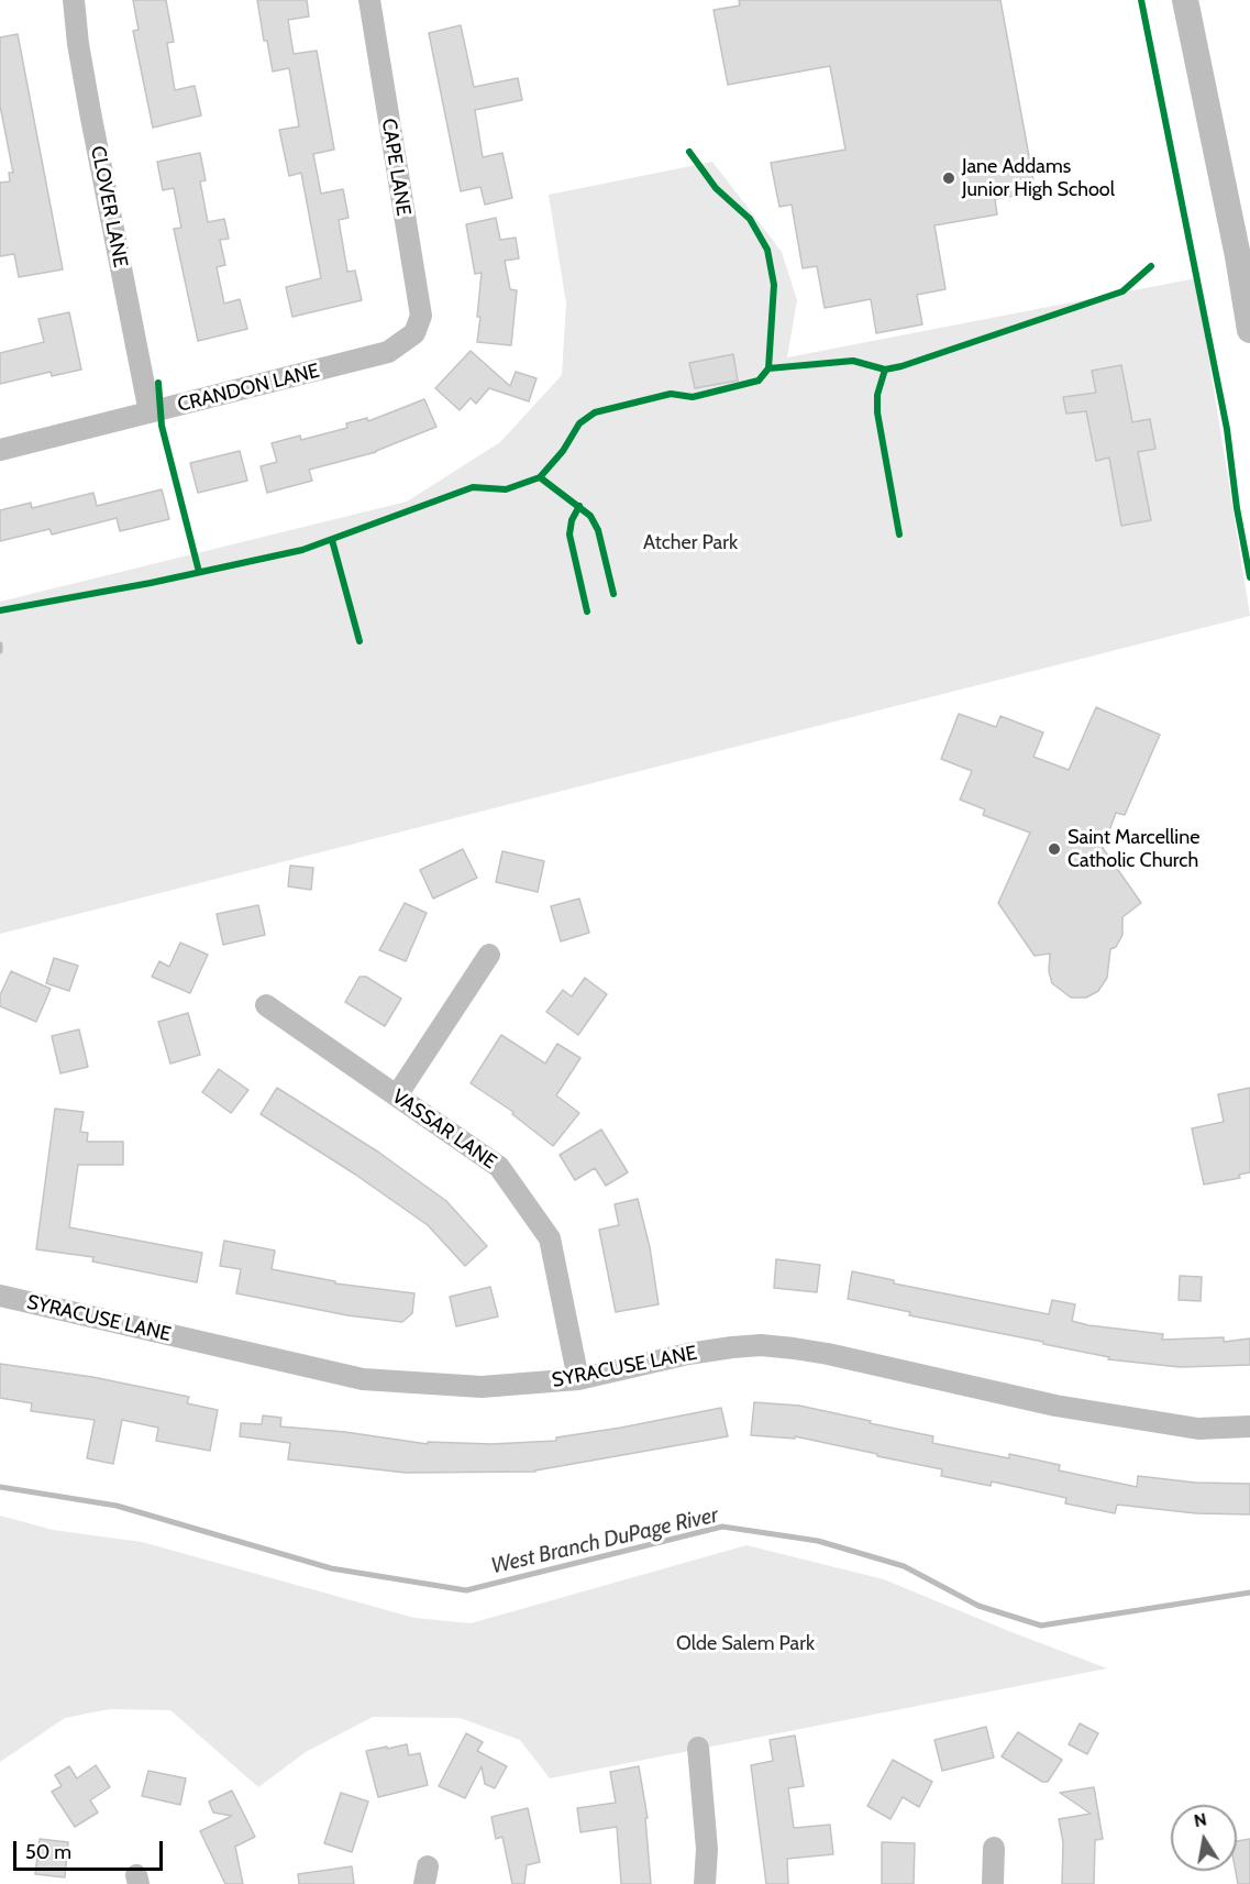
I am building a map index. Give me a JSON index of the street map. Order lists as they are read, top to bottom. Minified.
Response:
{"streets":{"street":["CAPE LANE","CLOVER LANE","CRANDON LANE","VASSAR LANE","SYRACUSE LANE"]},"crossings":[["CAPE LANE","CRANDON LANE"],["CLOVER LANE","CRANDON LANE"],["VASSAR LANE","SYRACUSE LANE"]],"water":["West Branch DuPage River"],"parks":["Atcher Park","Olde Salem Park"],"places":["Jane Addams Junior High School","Saint Marcelline Catholic Church"],"scale_bar":"50 m","north":"top"}
